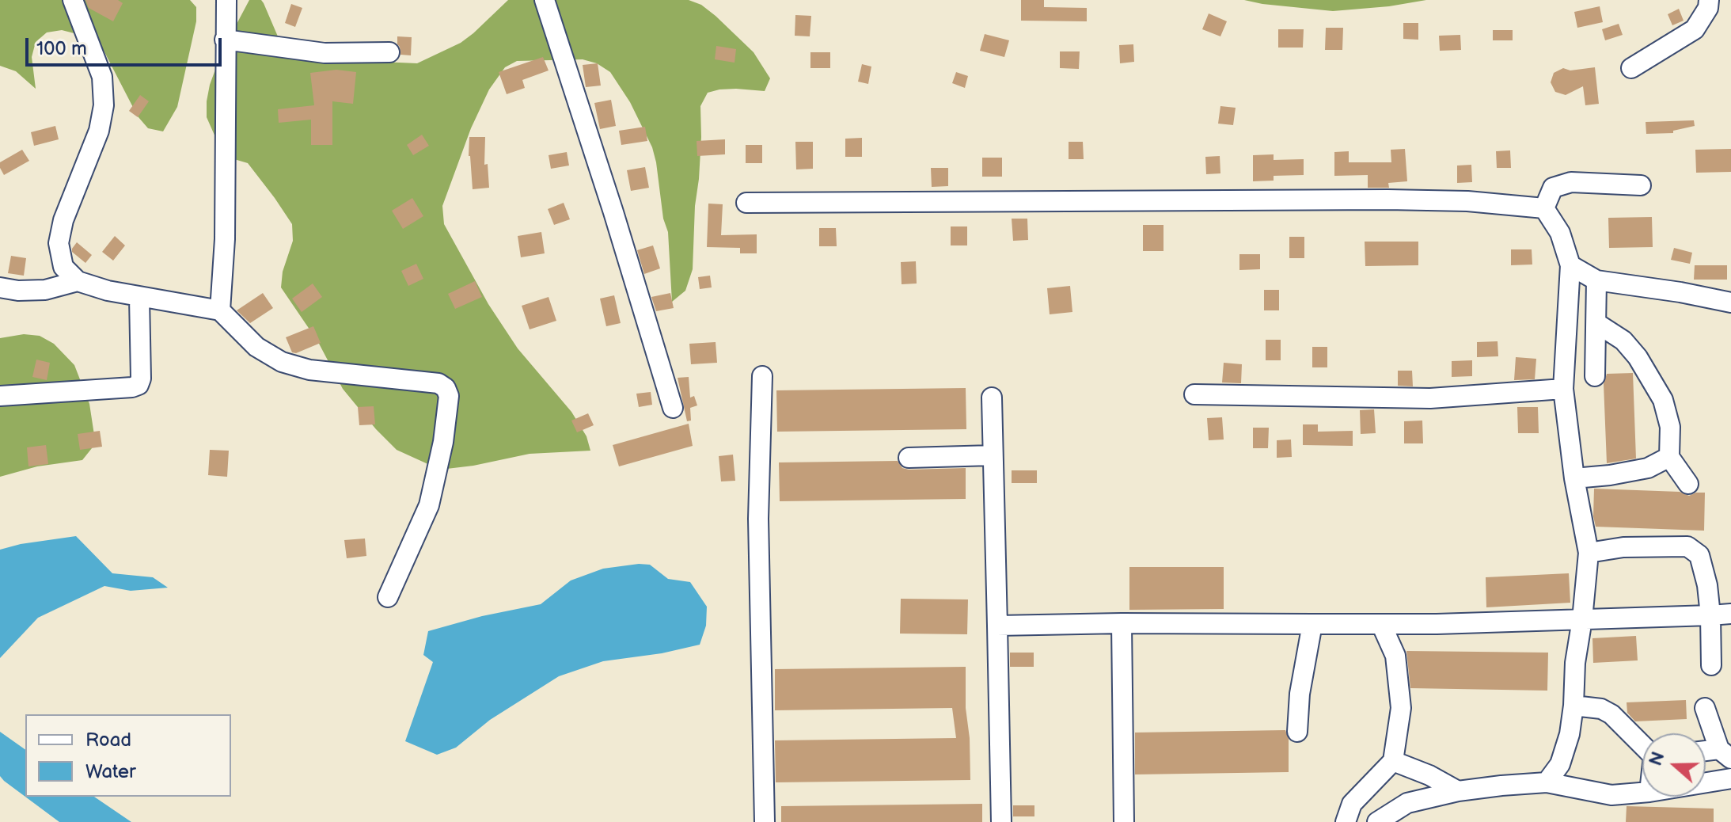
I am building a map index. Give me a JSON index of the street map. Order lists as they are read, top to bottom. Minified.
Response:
{"legend":["Road","Water"],"scale_bar":"100 m","north":"left"}
